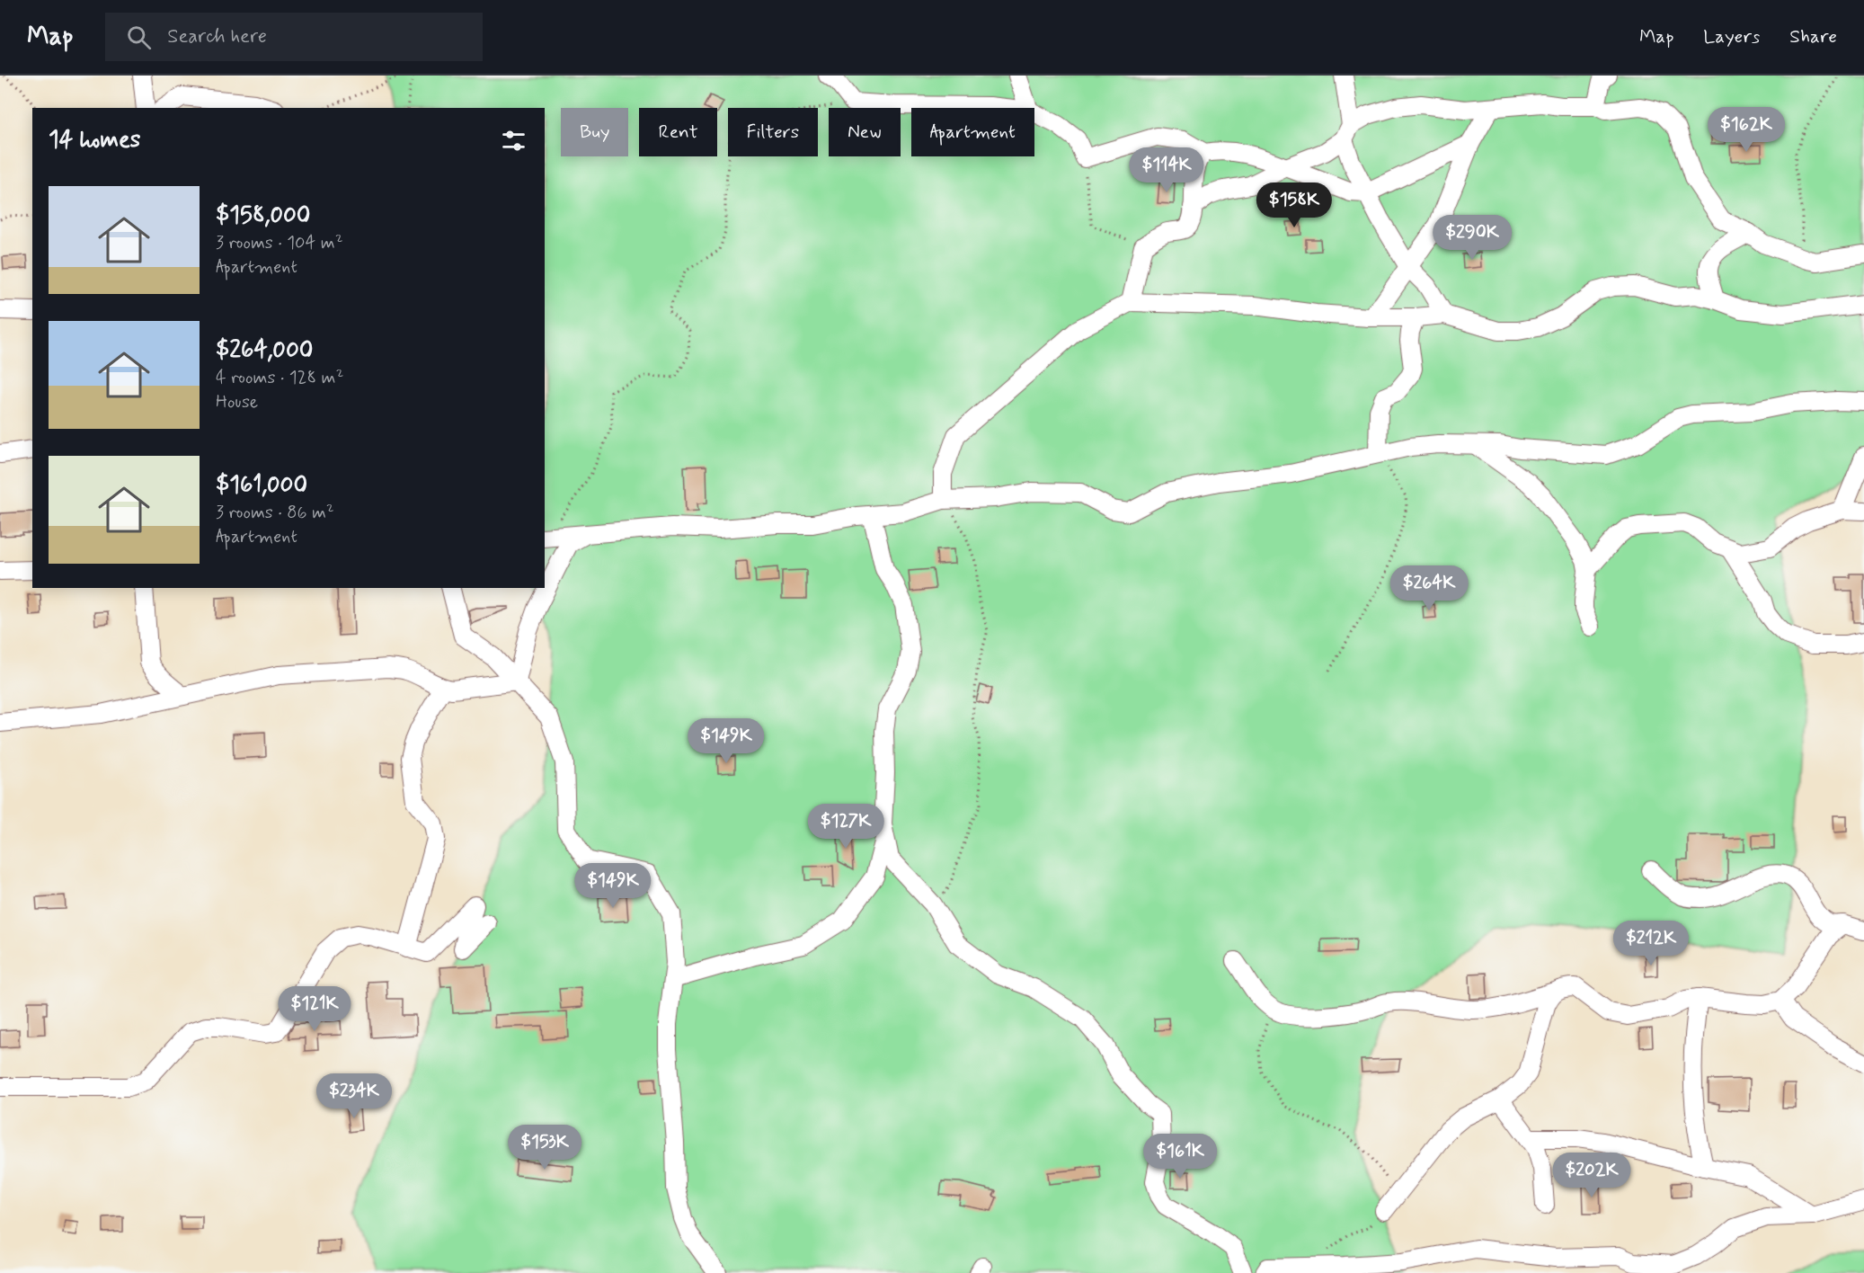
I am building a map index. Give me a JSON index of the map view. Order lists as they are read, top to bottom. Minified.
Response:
{"page":{"header":"Map","search":"Search here","nav":["Map","Layers","Share"],"price":["$162K","$114K","$158K","$290K","$264K","$149K","$127K","$149K","$212K","$121K","$234K","$153K","$161K","$202K"],"chip":["Buy","Rent","Filters","New","Apartment"],"heading":"14 homes","list":[{"name":"$158,000","note":"3 rooms · 104 m² · Apartment"},{"name":"$264,000","note":"4 rooms · 128 m² · House"},{"name":"$161,000","note":"3 rooms · 86 m² · Apartment"}]}}
